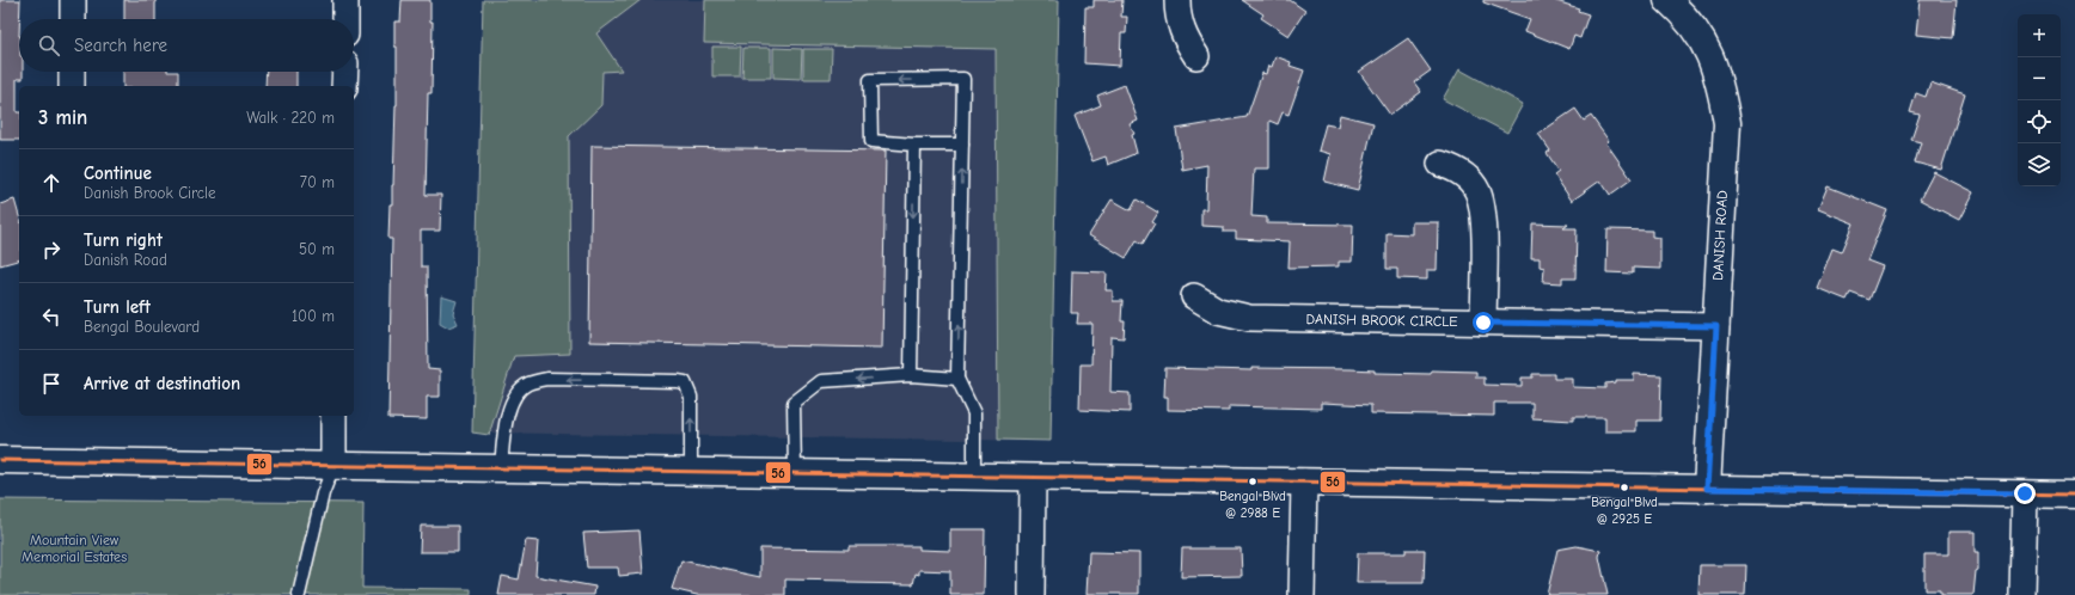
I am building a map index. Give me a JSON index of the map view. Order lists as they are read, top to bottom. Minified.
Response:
{"streets":{"main road":["DANISH ROAD"],"street":["DANISH BROOK CIRCLE"]},"crossings":[["DANISH ROAD","DANISH BROOK CIRCLE"]],"parks":["Mountain View Memorial Estates"],"places":["Bengal Blvd @ 2988 E","Bengal Blvd @ 2925 E"],"lines":["transit line 56"],"page":{"map_buttons":["+","−"],"search":"Search here","heading":["3 min","Walk · 220 m"],"list":[["Continue","Danish Brook Circle","70 m"],["Turn right","Danish Road","50 m"],["Turn left","Bengal Boulevard","100 m"],"Arrive at destination"]}}
